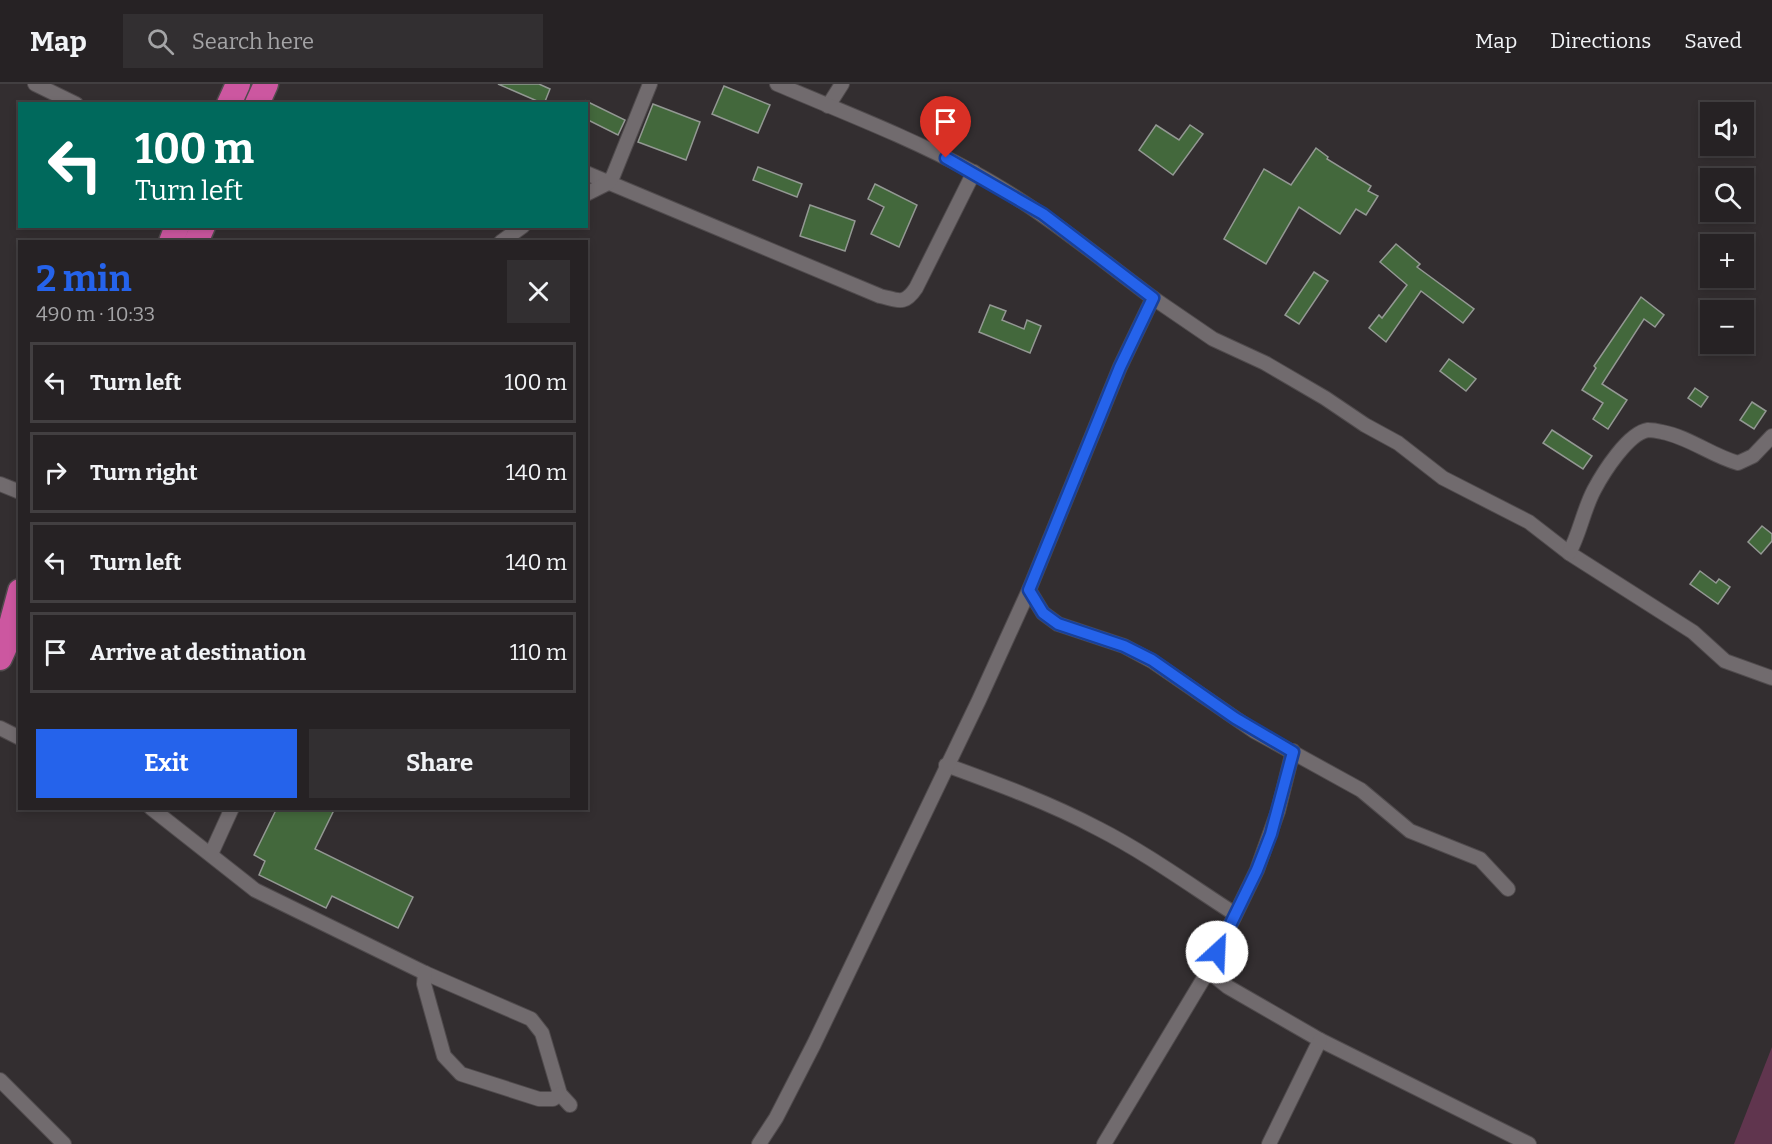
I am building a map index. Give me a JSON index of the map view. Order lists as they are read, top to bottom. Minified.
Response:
{"page":{"header":"Map","search":"Search here","nav":["Map","Directions","Saved"],"map_buttons":["+","−"],"turn":["100 m","Turn left"],"heading":["2 min","490 m · 10:33"],"list":[{"name":"Turn left","value":"100 m"},{"name":"Turn right","value":"140 m"},{"name":"Turn left","value":"140 m"},{"name":"Arrive at destination","value":"110 m"}],"buttons":["Exit","Share"]}}
